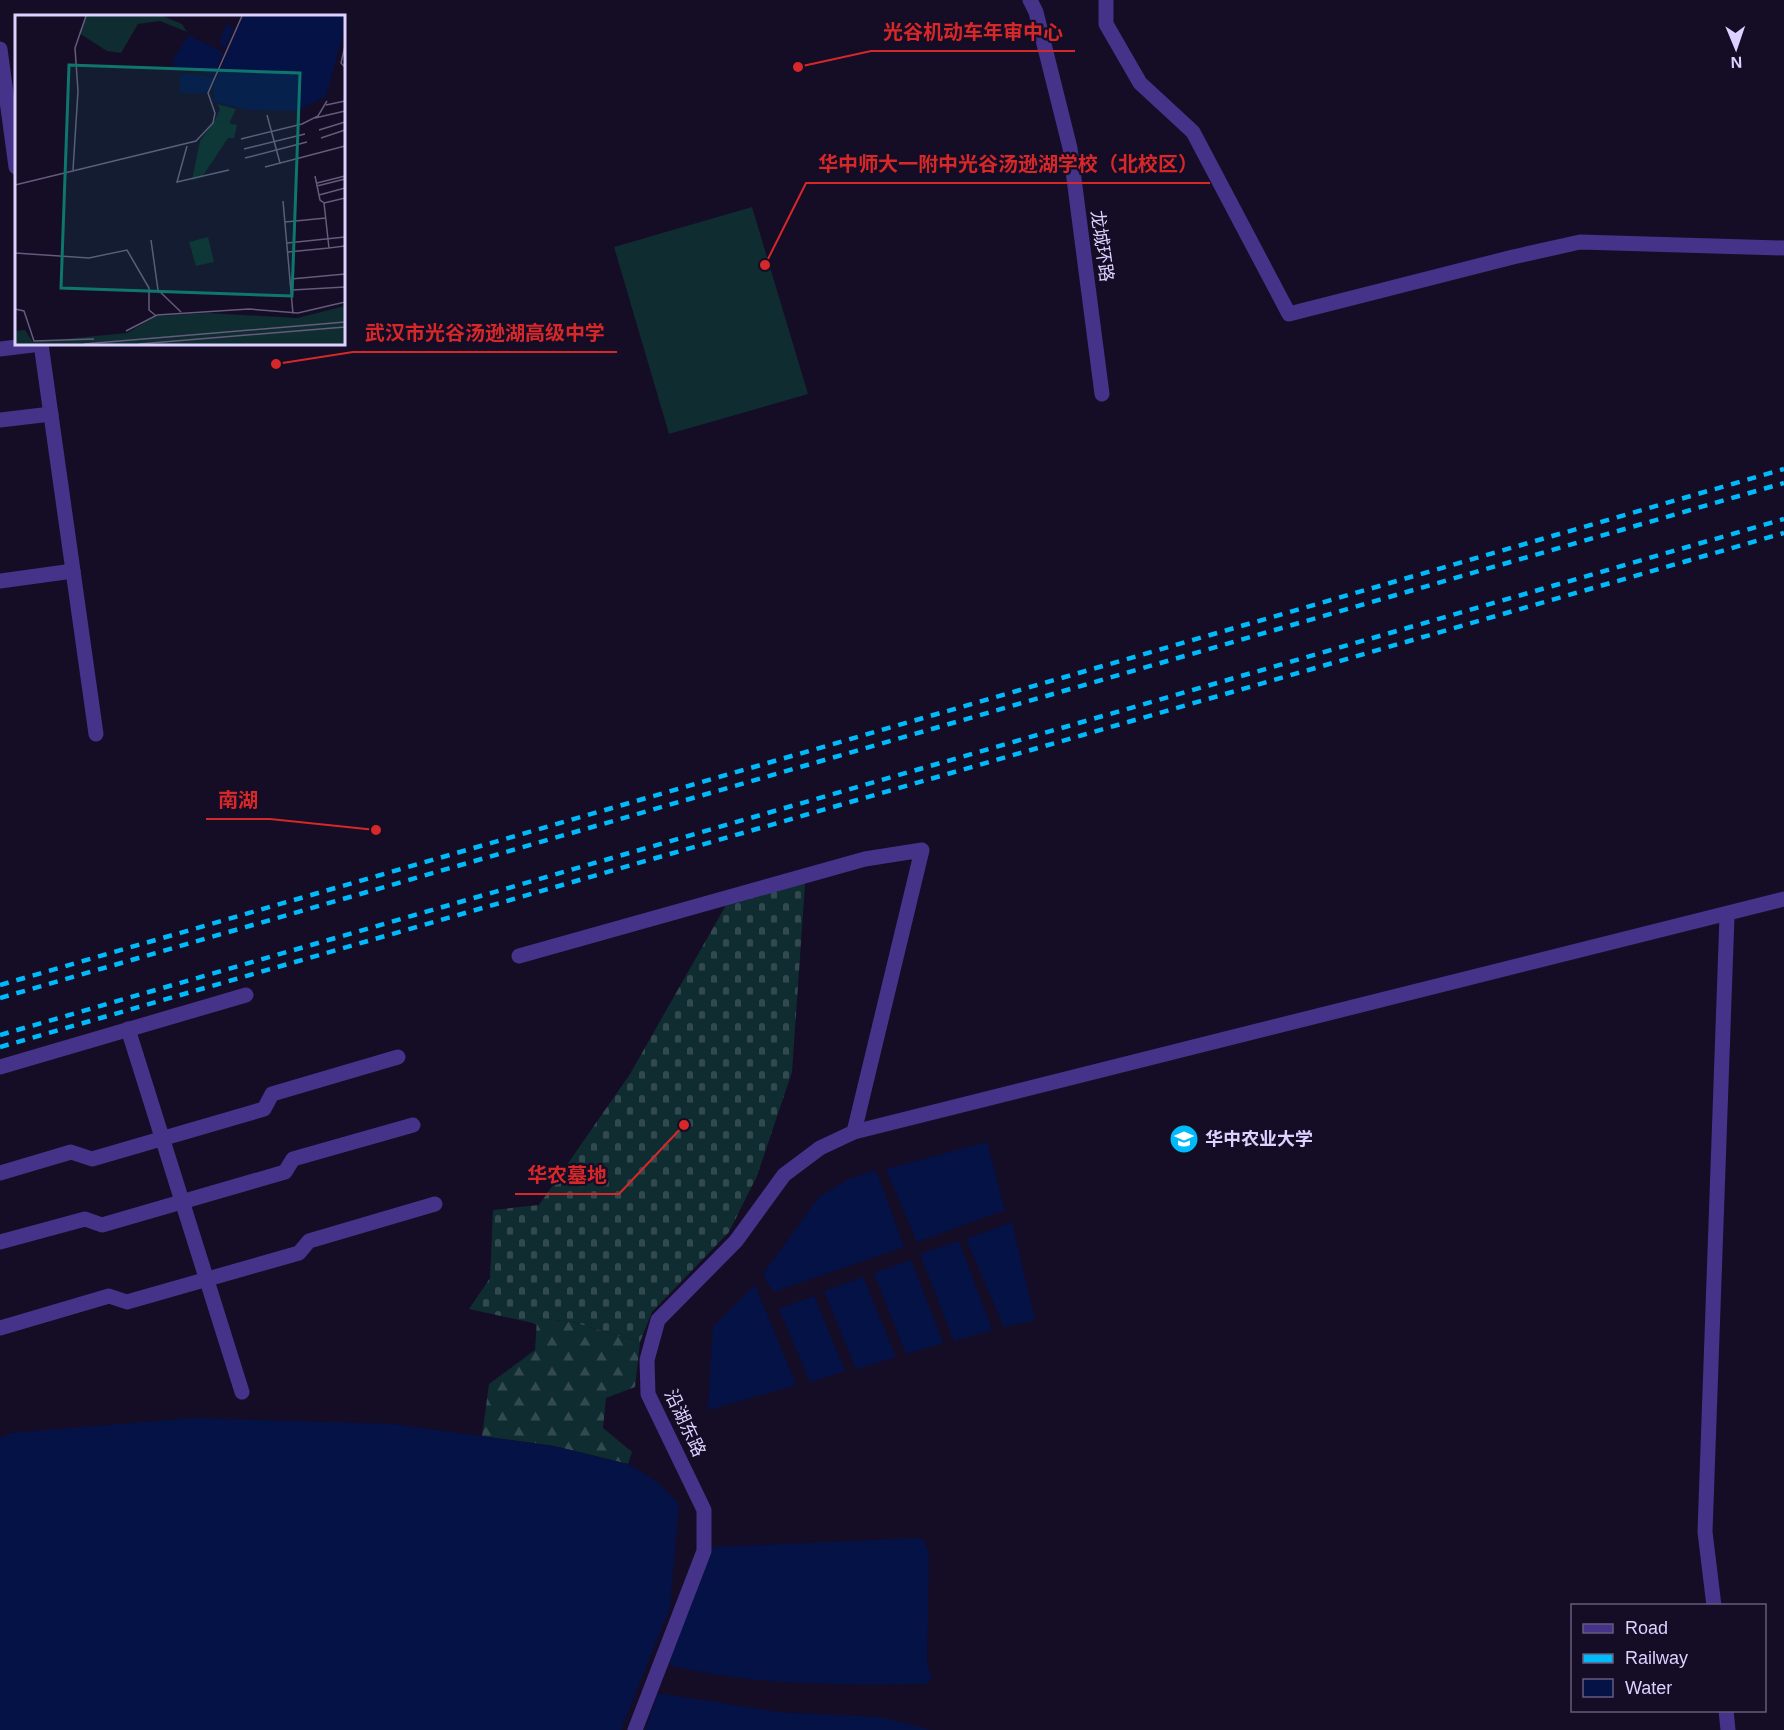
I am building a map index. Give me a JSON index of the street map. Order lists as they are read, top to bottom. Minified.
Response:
{"streets":{"street":["龙城环路","沿湖东路"]},"places":{"other":["光谷机动车年审中心","华中师大一附中光谷汤逊湖学校（北校区）","武汉市光谷汤逊湖高级中学","南湖","华农墓地"],"school or university":["华中农业大学"]},"legend":["Road","Railway","Water"],"north":"bottom"}
